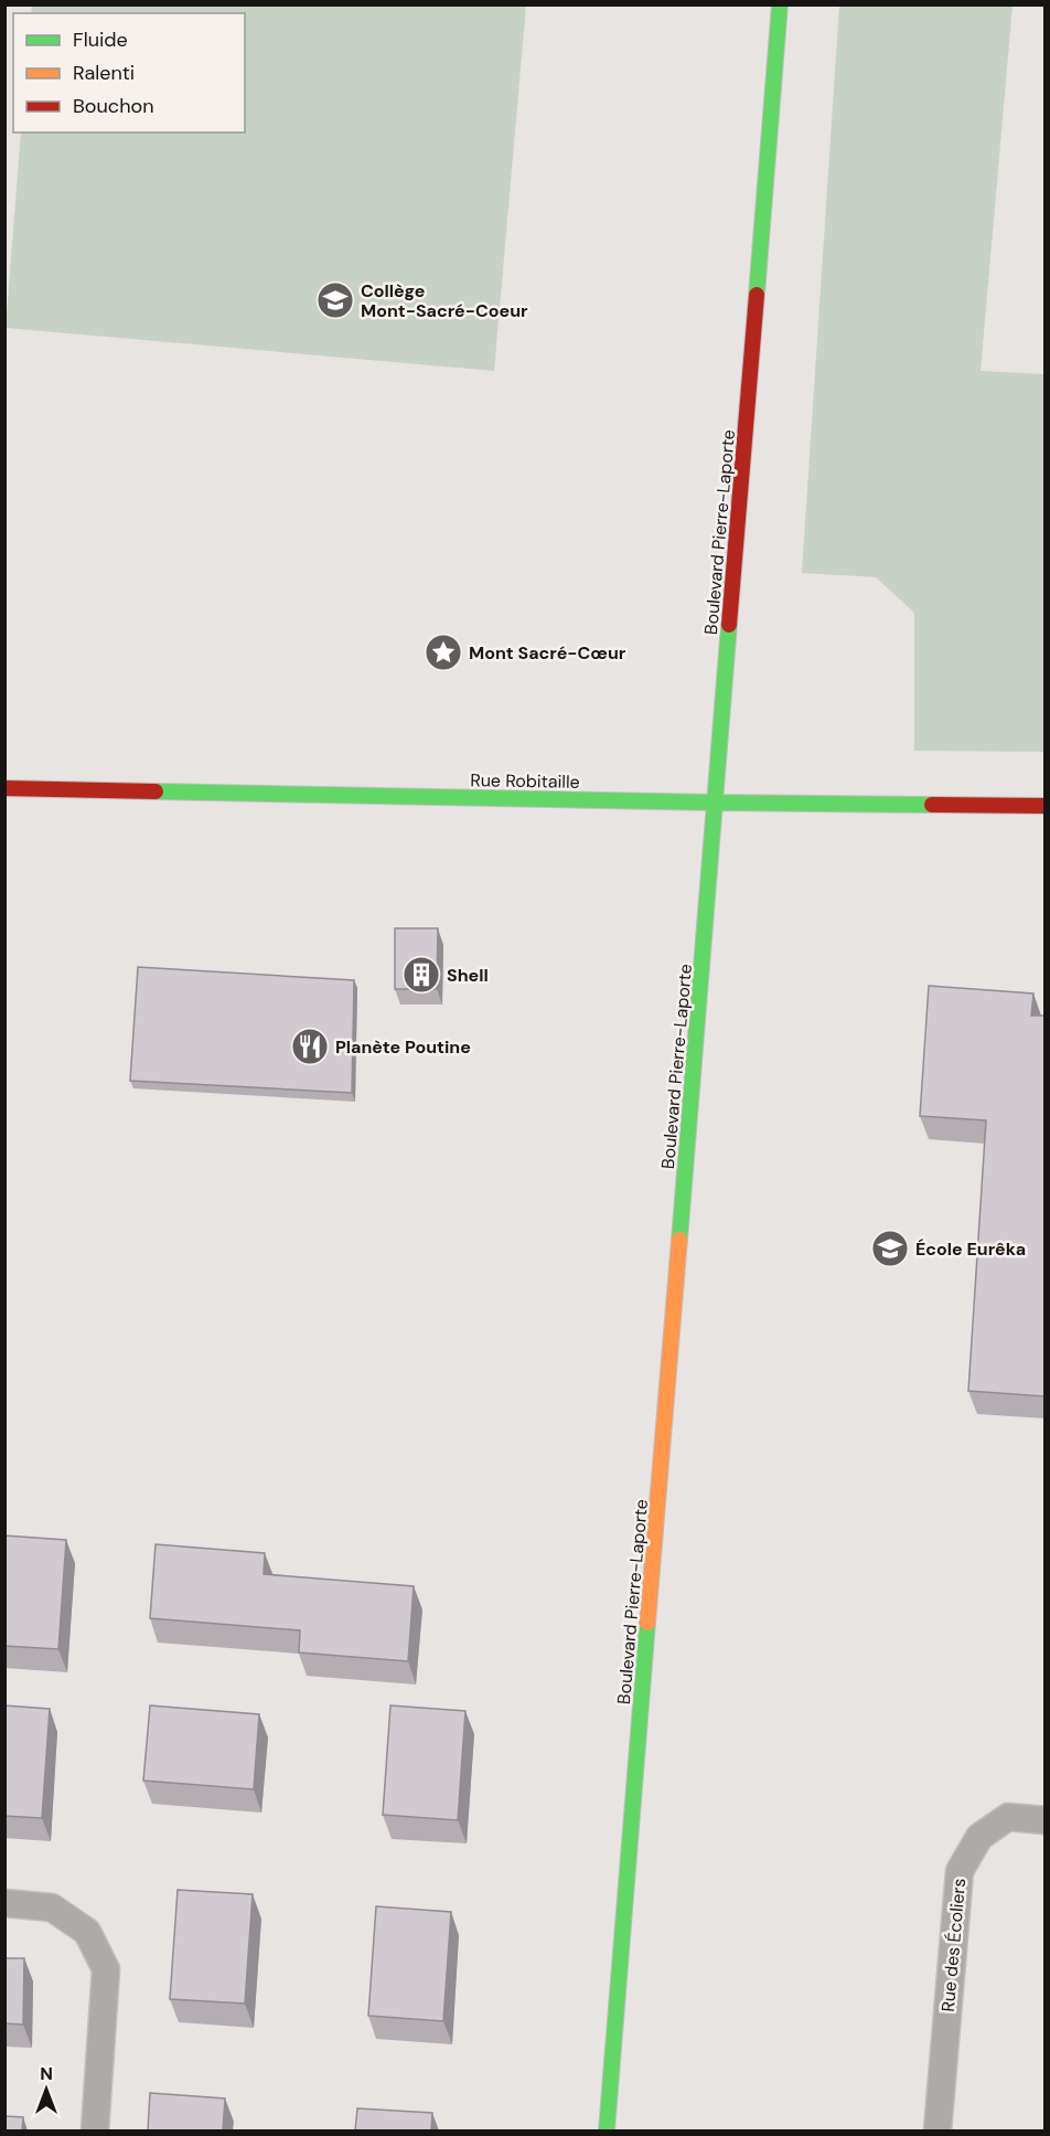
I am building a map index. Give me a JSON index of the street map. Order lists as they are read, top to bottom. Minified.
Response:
{"streets":{"main road":["Boulevard Pierre-Laporte","Rue Robitaille"],"street":["Rue des Écoliers"]},"crossings":[["Boulevard Pierre-Laporte","Rue Robitaille"]],"places":{"school or university":["Collège Mont-Sacré-Coeur","École Eurêka"],"place":["Mont Sacré-Cœur"],"building":["Shell"],"restaurant":["Planète Poutine"]},"legend":["Fluide","Ralenti","Bouchon"],"north":"top"}
